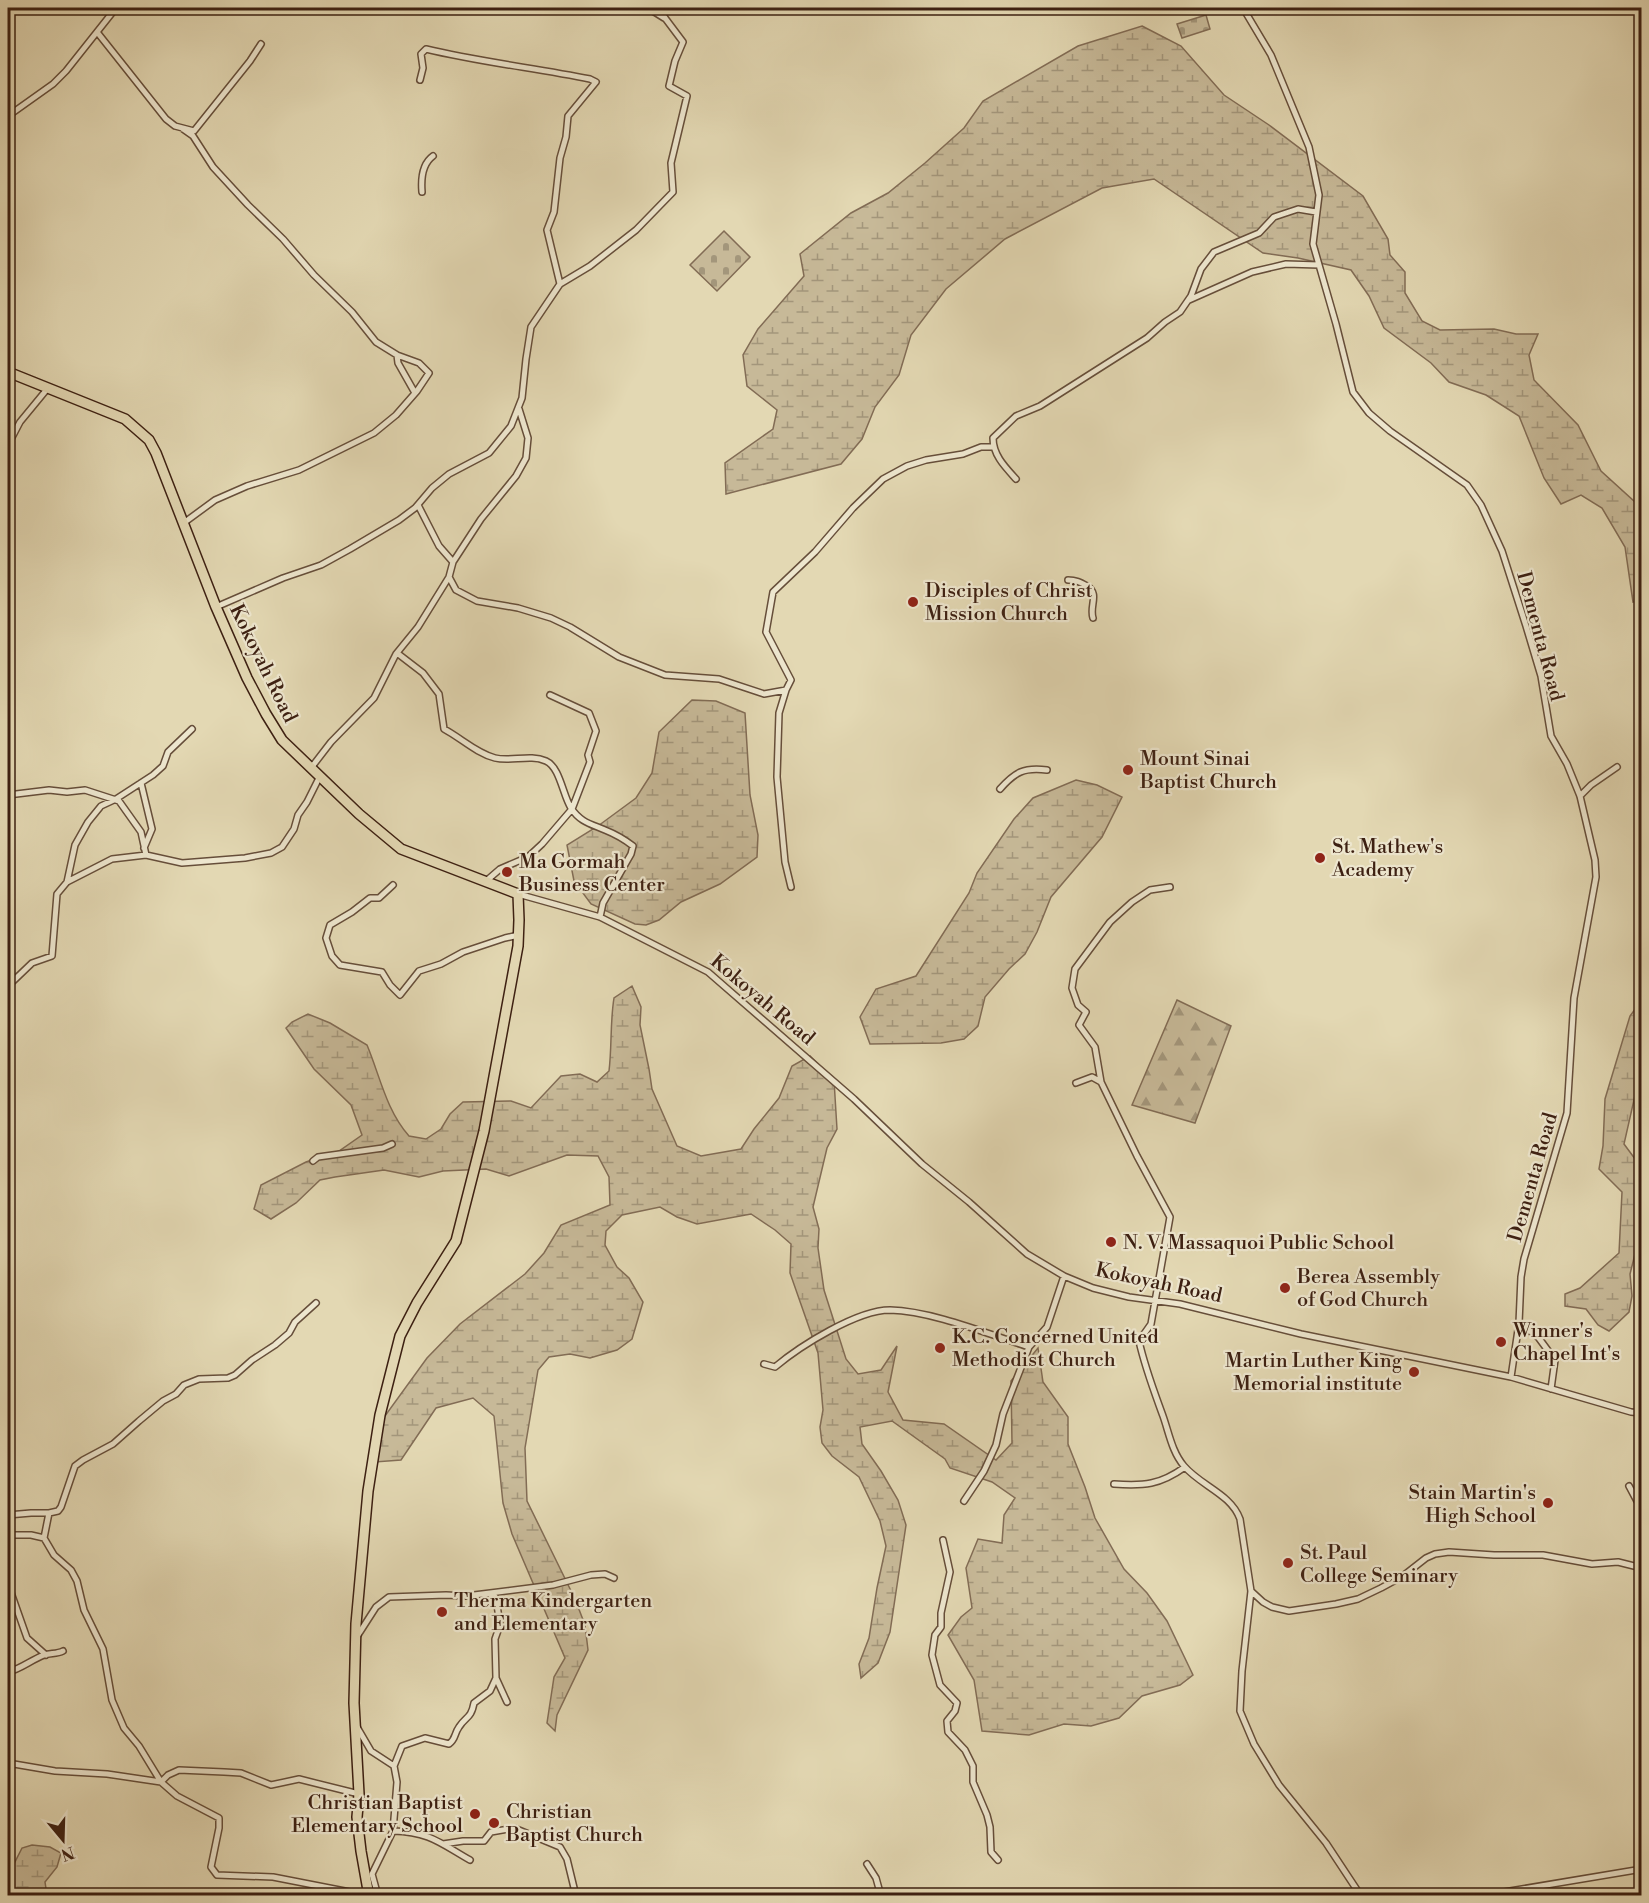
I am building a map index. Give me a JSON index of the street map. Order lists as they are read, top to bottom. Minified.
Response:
{"streets":{"main road":["Kokoyah Road"],"street":["Dementa Road"]},"crossings":[["Dementa Road","Kokoyah Road"]],"places":["Disciples of Christ Mission Church","Mount Sinai Baptist Church","St. Mathew's Academy","Ma Gormah Business Center","N. V. Massaquoi Public School","Berea Assembly of God Church","Winner's Chapel Int's","K.C. Concerned United Methodist Church","Martin Luther King Memorial institute","Stain Martin's High School","St. Paul College Seminary","Therma Kindergarten and Elementary","Christian Baptist Elementary School","Christian Baptist Church"],"north":"bottom"}
